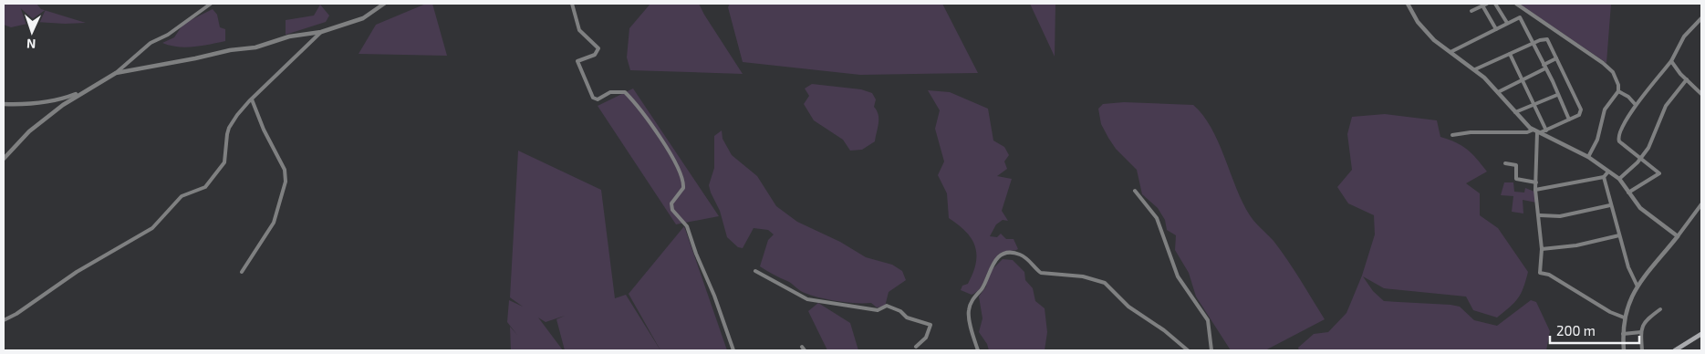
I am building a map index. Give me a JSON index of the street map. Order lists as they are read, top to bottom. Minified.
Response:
{"scale_bar":"200 m","north":"bottom"}
